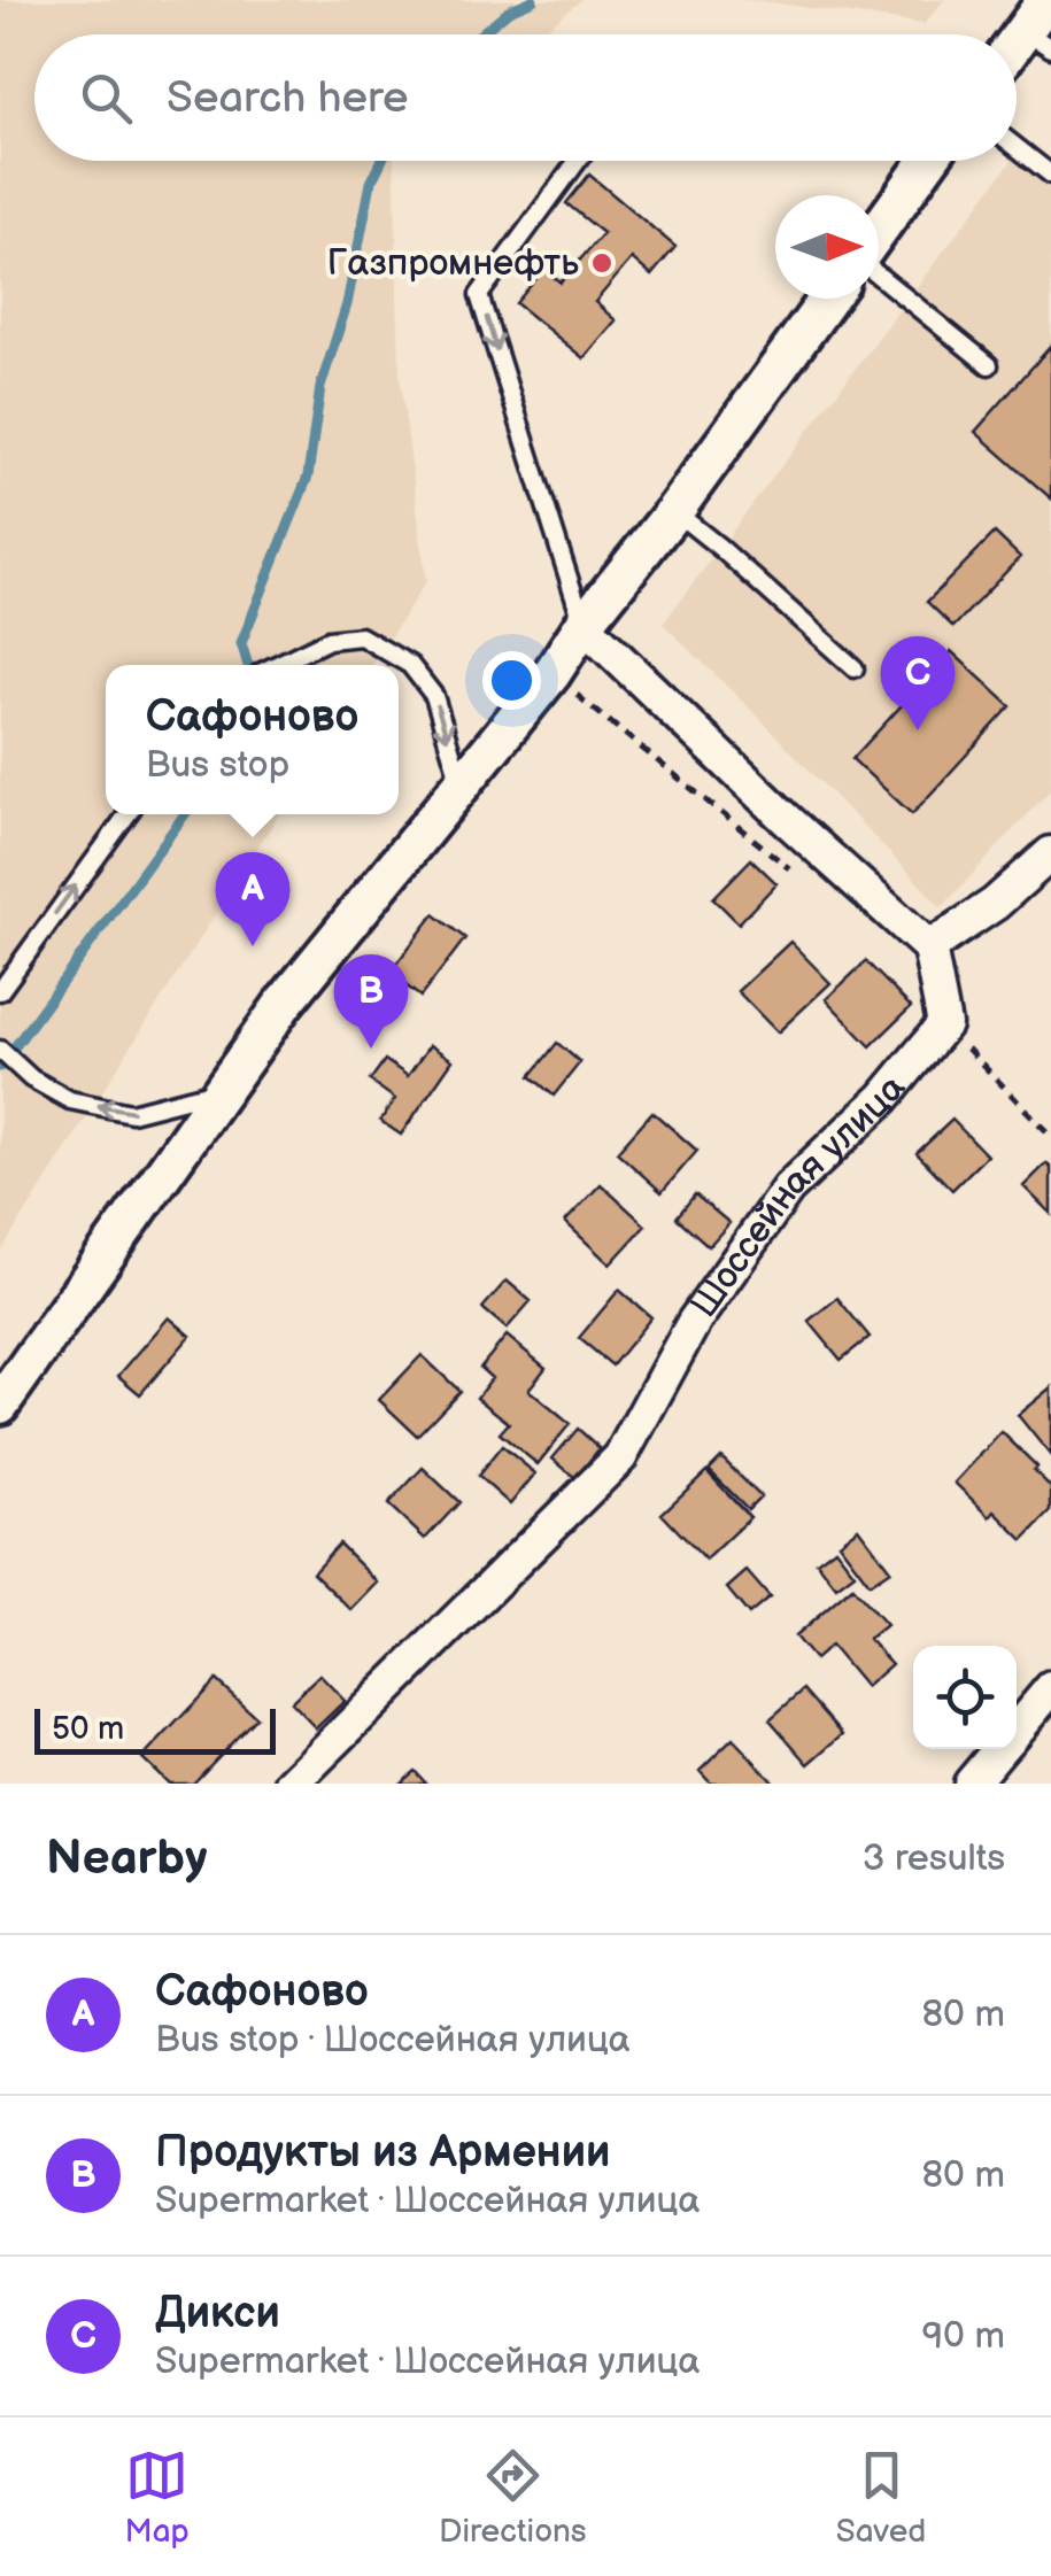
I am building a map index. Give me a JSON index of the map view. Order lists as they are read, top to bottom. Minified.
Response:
{"streets":{"street":["Шоссейная улица"]},"places":["Газпромнефть"],"scale_bar":"50 m","north":"right","page":{"search":"Search here","pins":["C","A","B"],"popup":["Сафоново","Bus stop"],"scale":"50 m","heading":["Nearby","3 results"],"list":[{"mark":"A","name":"Сафоново","note":"Bus stop · Шоссейная улица","value":"80 m"},{"mark":"B","name":"Продукты из Армении","note":"Supermarket · Шоссейная улица","value":"80 m"},{"mark":"C","name":"Дикси","note":"Supermarket · Шоссейная улица","value":"90 m"}],"nav":["Map","Directions","Saved"]}}
